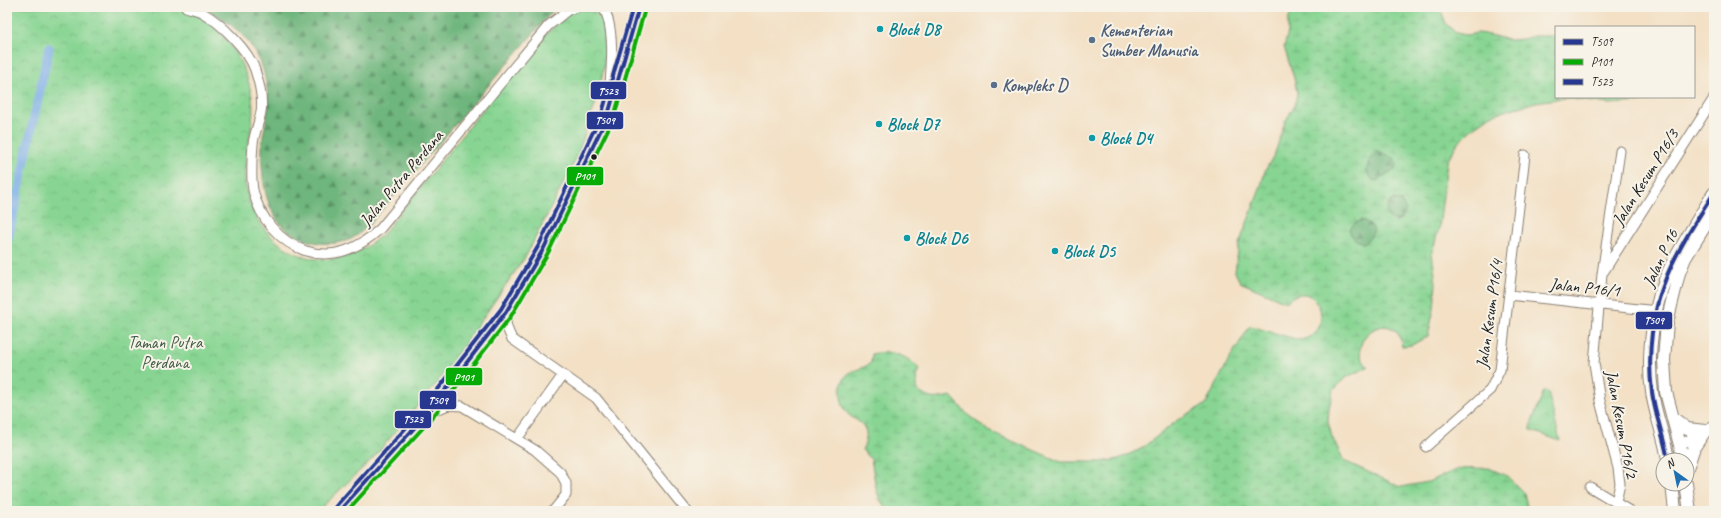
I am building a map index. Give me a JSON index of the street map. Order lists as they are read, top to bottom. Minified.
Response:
{"streets":{"street":["Jalan Kesum P16/3","Jalan Putra Perdana","Jalan P 16","Jalan P16/1","Jalan Kesum P16/4","Jalan Kesum P16/2"]},"crossings":[["Jalan Kesum P16/3","Jalan P16/1"],["Jalan Kesum P16/3","Jalan Kesum P16/2"],["Jalan P 16","Jalan P16/1"],["Jalan P16/1","Jalan Kesum P16/4"],["Jalan P16/1","Jalan Kesum P16/2"]],"parks":["Taman Putra Perdana"],"places":["Block D8","Kementerian Sumber Manusia","Kompleks D","Block D7","Block D4","Block D6","Block D5"],"lines":["transit line T509","transit line T523","transit line P101"],"legend":["T509","P101","T523"],"north":"top left"}
